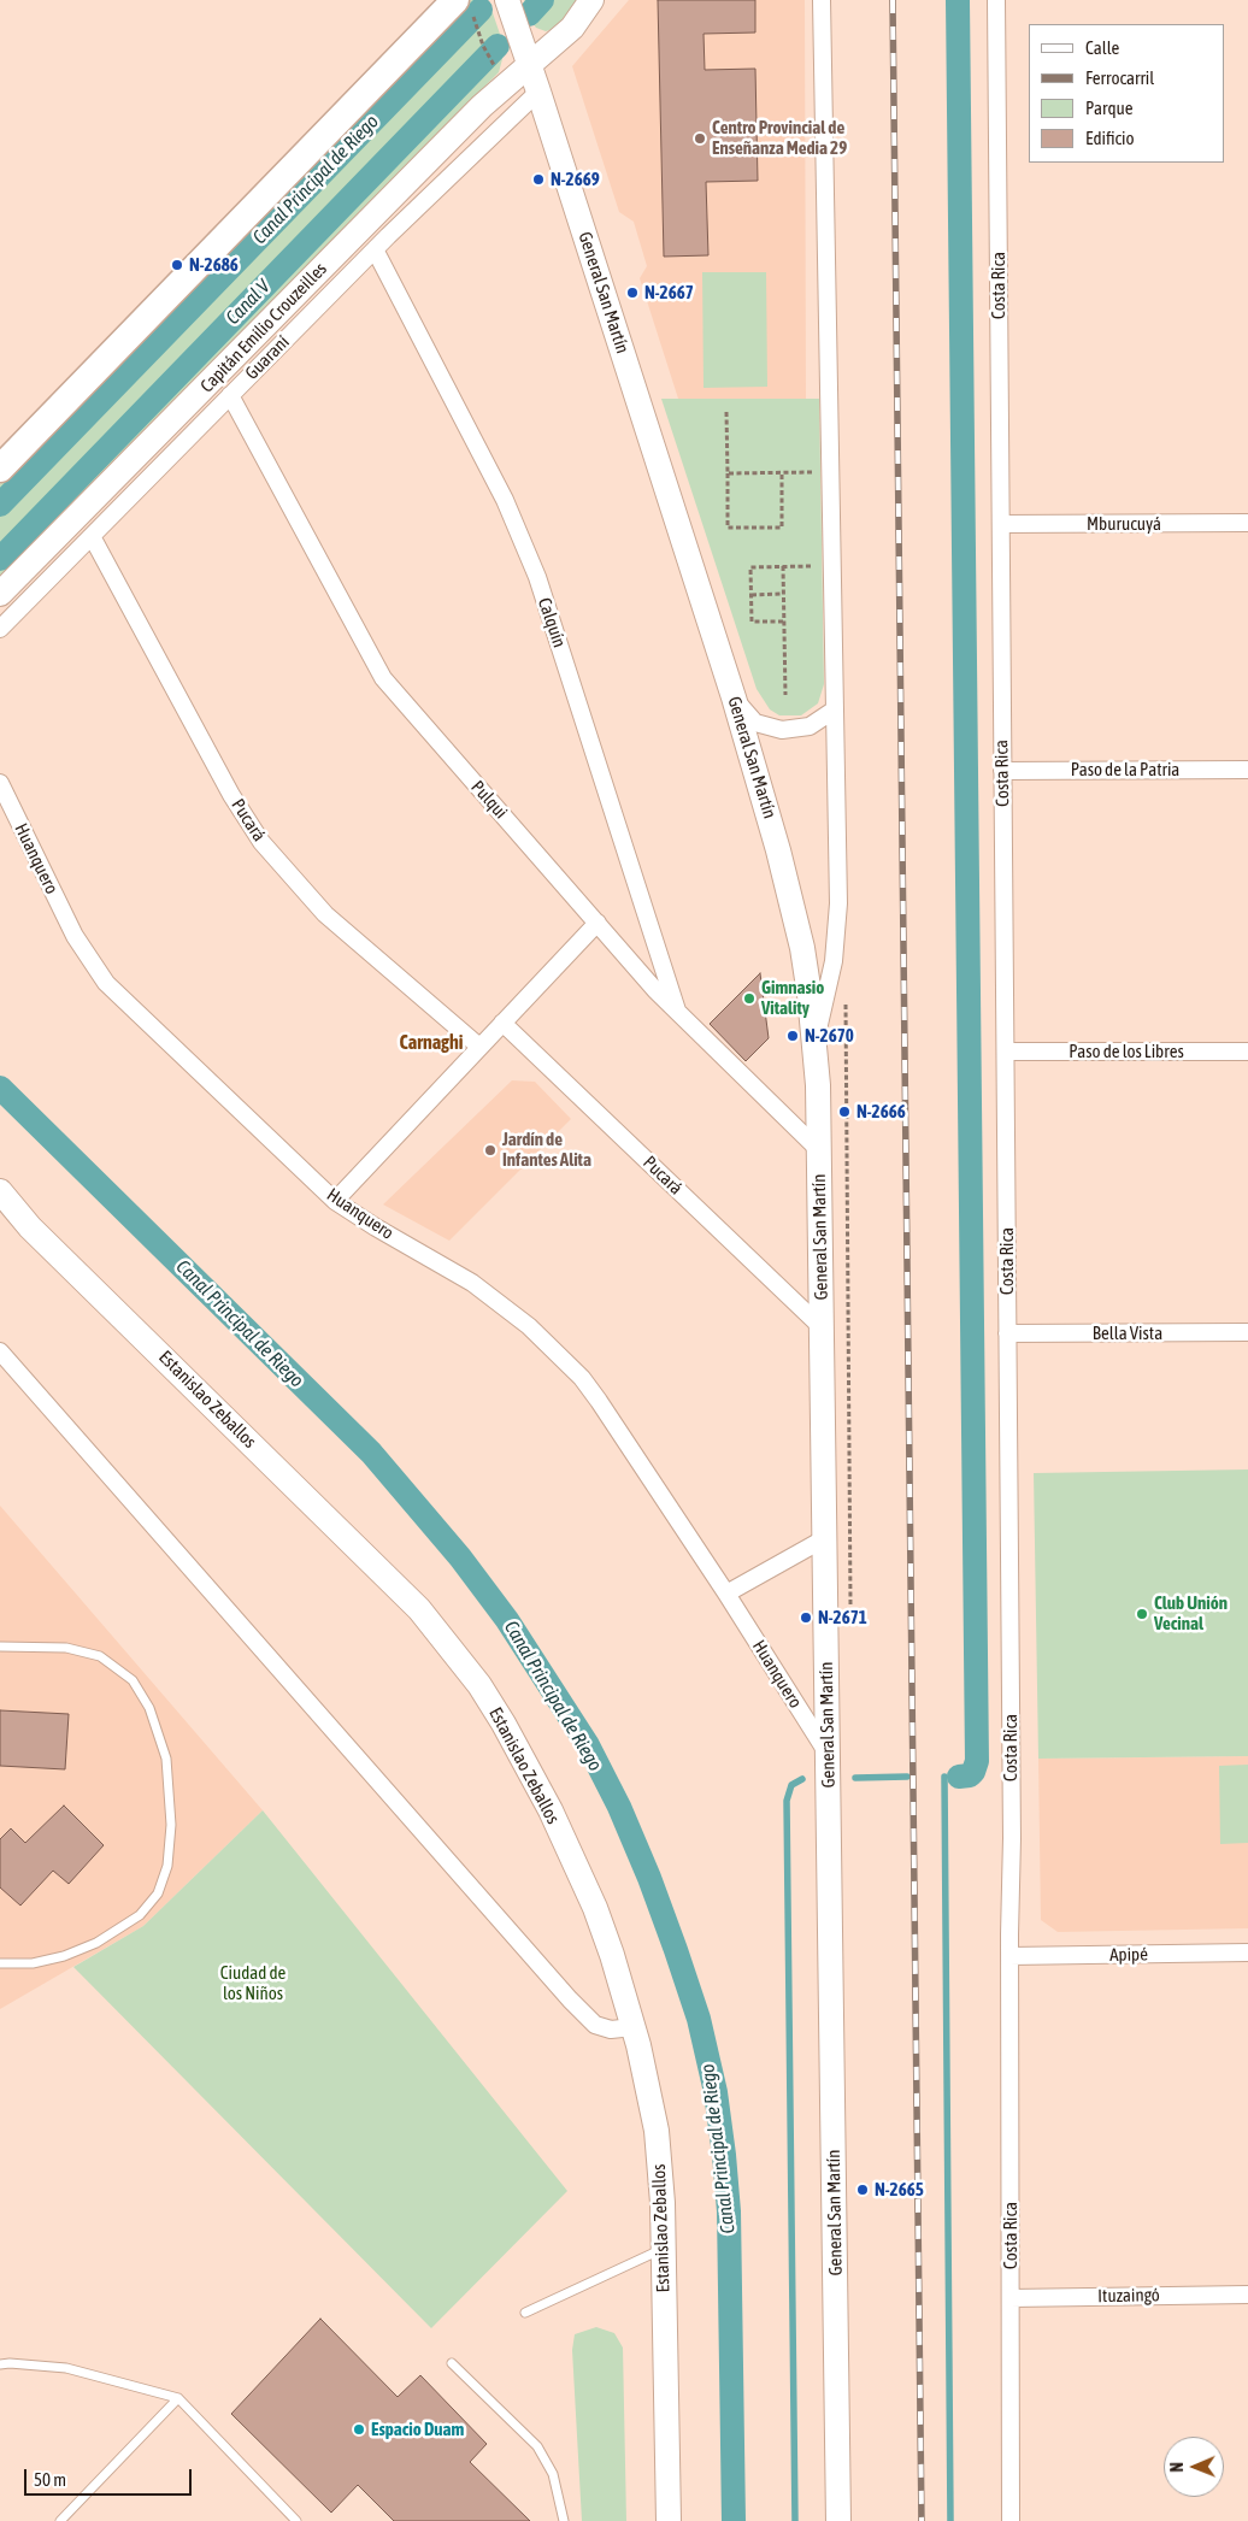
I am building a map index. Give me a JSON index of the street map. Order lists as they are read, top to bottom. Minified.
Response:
{"streets":{"main road":["General San Martín","Capitán Emilio Crouzeilles","Estanislao Zeballos"],"street":["Costa Rica","Guaraní","Mburucuyá","Calquín","Paso de la Patria","Pulqui","Pucará","Huanquero","Paso de los Libres","Bella Vista","Apipé","Ituzaingó"]},"crossings":[["Costa Rica","Mburucuyá"],["Costa Rica","Paso de la Patria"],["Costa Rica","Paso de los Libres"],["Costa Rica","Bella Vista"],["Costa Rica","Apipé"],["Costa Rica","Ituzaingó"],["General San Martín","Capitán Emilio Crouzeilles"],["General San Martín","Guaraní"],["General San Martín","Pulqui"],["General San Martín","Pucará"],["General San Martín","Huanquero"],["Guaraní","Calquín"],["Guaraní","Pulqui"],["Guaraní","Pucará"],["Calquín","Pulqui"]],"districts":["Carnaghi"],"water":["Canal Principal de Riego","Canal V"],"parks":["Ciudad de los Niños"],"places":["Centro Provincial de Enseñanza Media 29","N-2669","N-2686","N-2667","Gimnasio Vitality","N-2670","N-2666","Jardín de Infantes Alita","Club Unión Vecinal","N-2671","N-2665","Espacio Duam"],"legend":["Calle","Ferrocarril","Parque","Edificio"],"scale_bar":"50 m","north":"left"}
